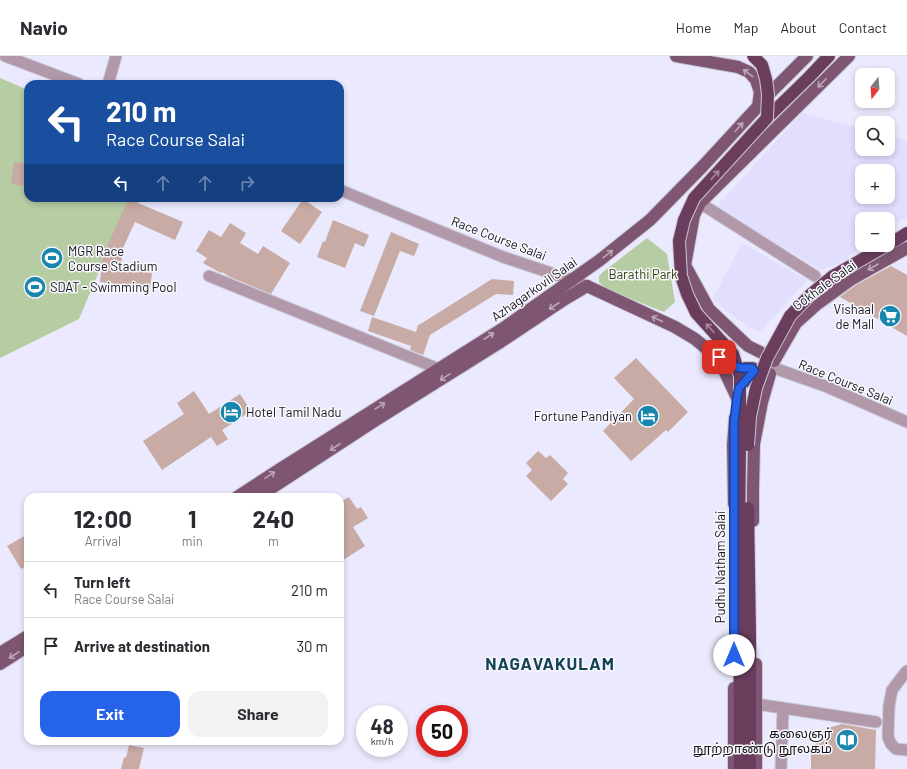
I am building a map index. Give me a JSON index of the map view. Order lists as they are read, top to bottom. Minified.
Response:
{"streets":{"main road":["Race Course Salai","Gokhale Salai","Azhagarkovil Salai","Pudhu Natham Salai"]},"crossings":[["Race Course Salai","Gokhale Salai"],["Race Course Salai","Azhagarkovil Salai"],["Race Course Salai","Pudhu Natham Salai"],["Gokhale Salai","Pudhu Natham Salai"]],"one_way":["Gokhale Salai"],"districts":["NAGAVAKULAM"],"parks":["Barathi Park"],"places":{"sports":["MGR Race Course Stadium","SDAT - Swimming Pool"],"supermarket":["Vishaal de Mall"],"hotel":["Hotel Tamil Nadu","Fortune Pandiyan"],"library":["கலைஞர் நூற்றாண்டு நூலகம்"]},"north":"bottom","page":{"header":"Navio","nav":["Home","Map","About","Contact"],"map_buttons":["+","−"],"turn":["210 m","Race Course Salai"],"eta":["12:00","Arrival","1","min","240","m"],"list":[{"name":"Turn left","note":"Race Course Salai","value":"210 m"},{"name":"Arrive at destination","value":"30 m"}],"buttons":["Exit","Share"],"speed":"48 km/h","limit":"50"}}
